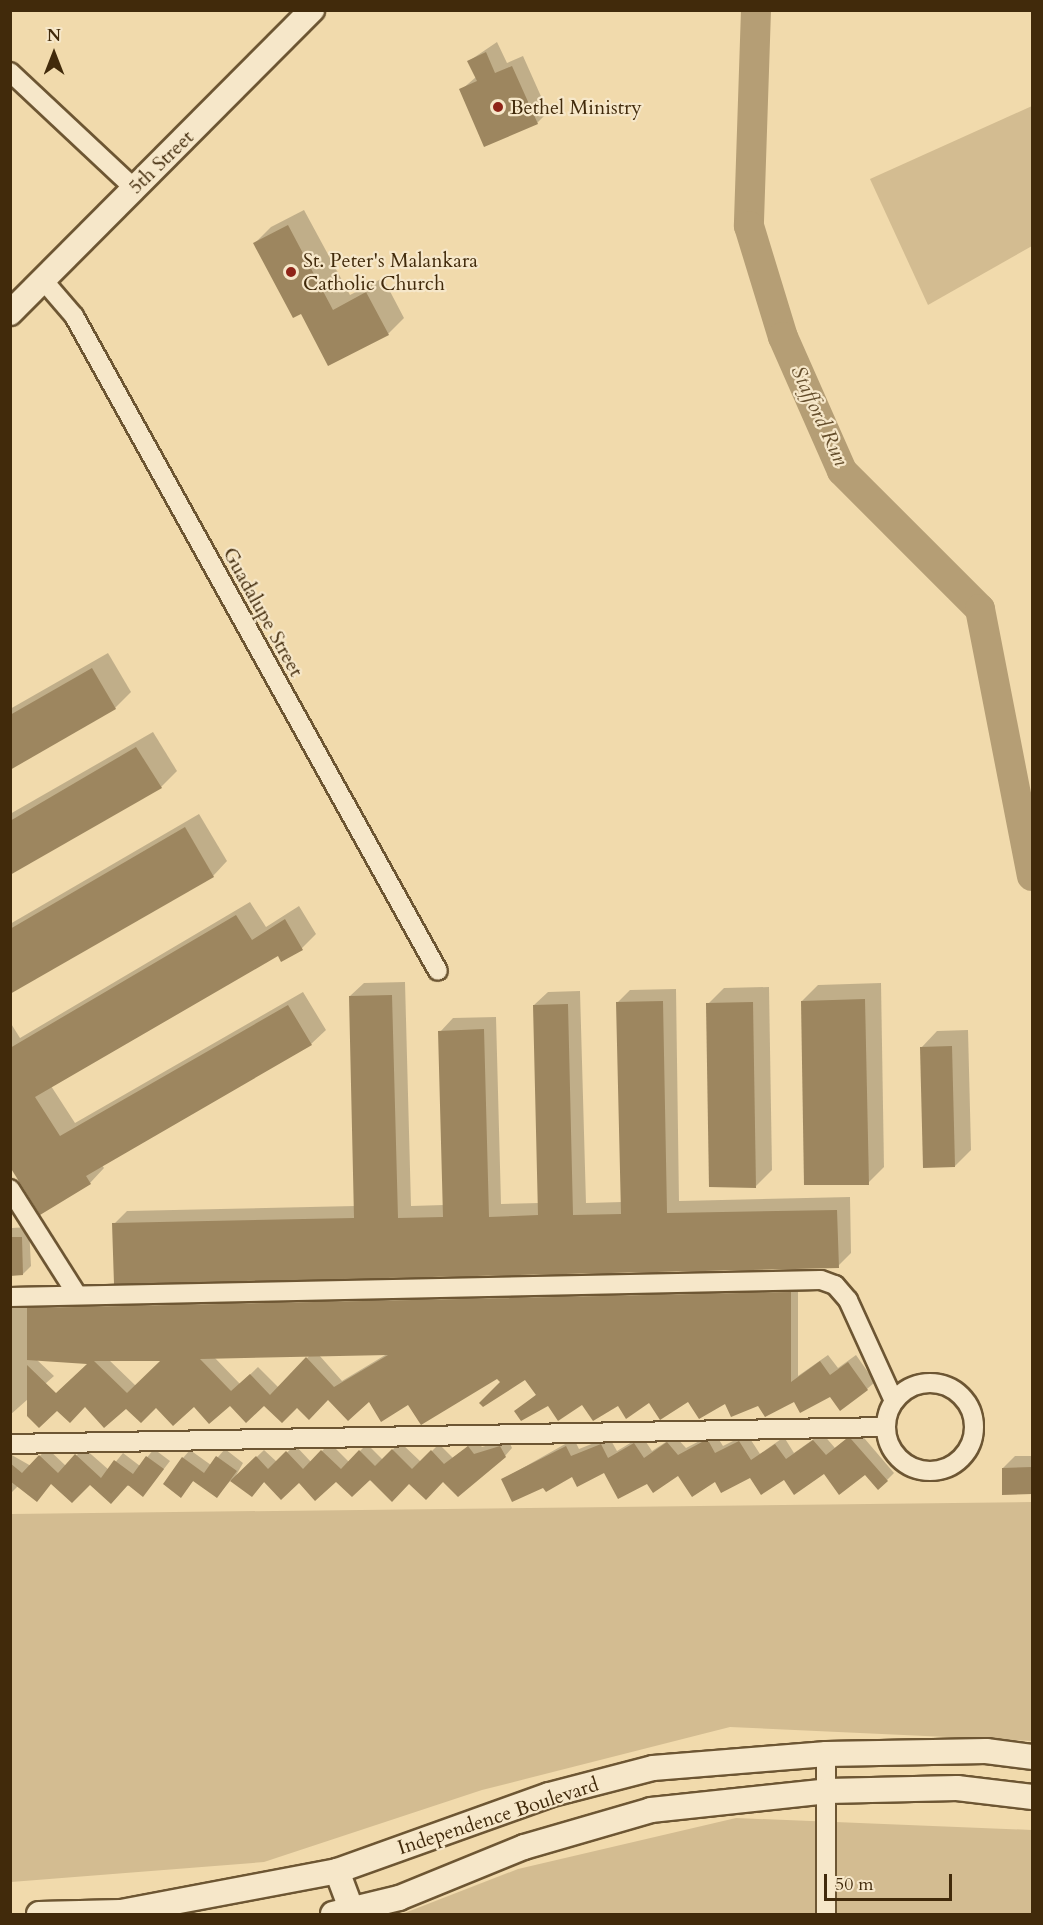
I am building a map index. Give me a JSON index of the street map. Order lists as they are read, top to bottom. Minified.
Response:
{"streets":{"main road":["5th Street","Independence Boulevard"],"street":["Guadalupe Street"]},"crossings":[["5th Street","Guadalupe Street"]],"water":["Stafford Run"],"places":["Bethel Ministry","St. Peter's Malankara Catholic Church"],"scale_bar":"50 m","north":"top"}
